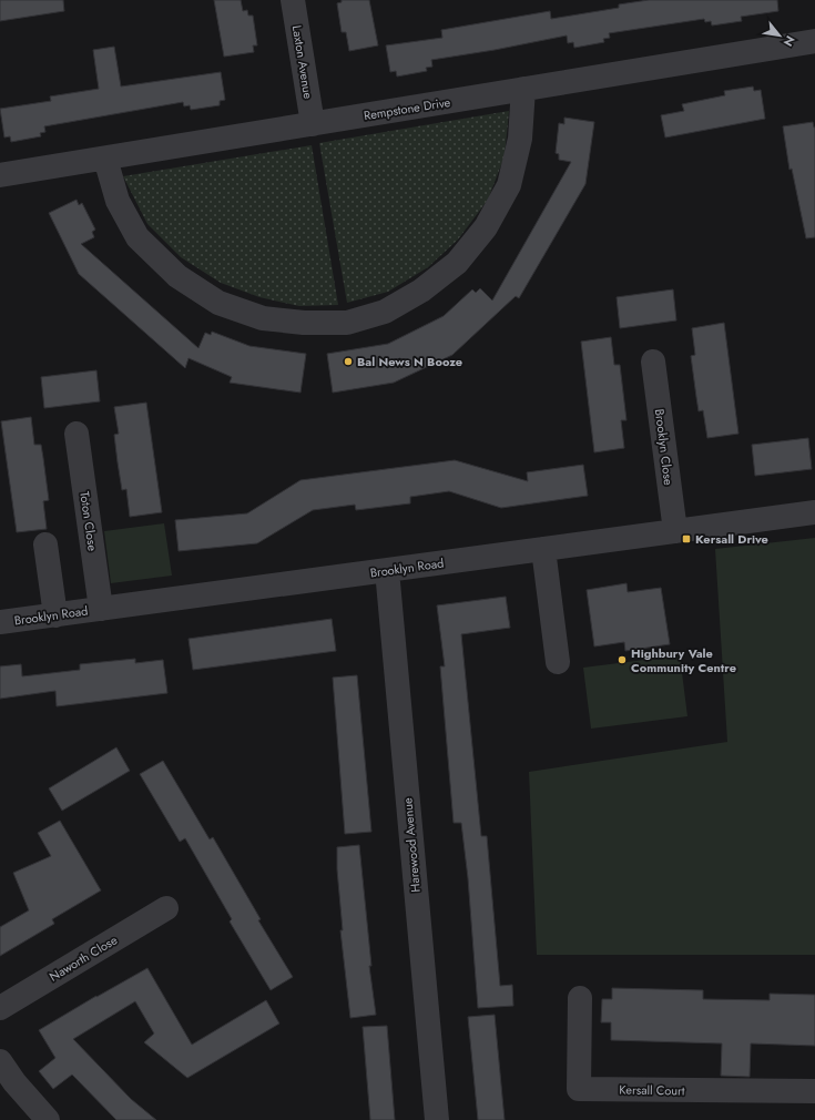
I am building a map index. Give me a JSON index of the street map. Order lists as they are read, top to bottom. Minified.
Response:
{"streets":{"street":["Laxton Avenue","Rempstone Drive","Brooklyn Close","Toton Close","Brooklyn Road","Harewood Avenue","Naworth Close","Kersall Court"]},"crossings":[["Laxton Avenue","Rempstone Drive"],["Brooklyn Close","Brooklyn Road"],["Toton Close","Brooklyn Road"],["Brooklyn Road","Harewood Avenue"]],"places":{"other":["Bal News N Booze","Highbury Vale Community Centre"],"transit":["Kersall Drive"]},"north":"bottom right"}
